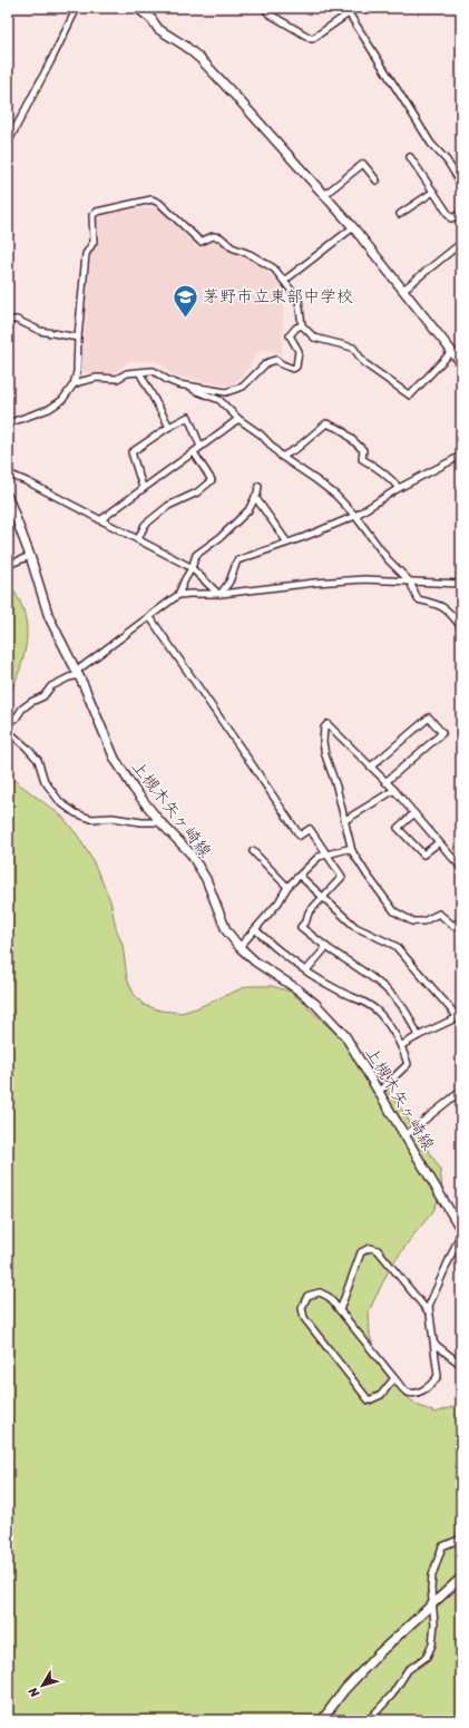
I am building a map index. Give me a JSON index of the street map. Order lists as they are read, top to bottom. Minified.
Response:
{"streets":{"main road":["上槻木矢ヶ崎線"]},"places":{"school or university":["茅野市立東部中学校"]},"north":"bottom left"}
